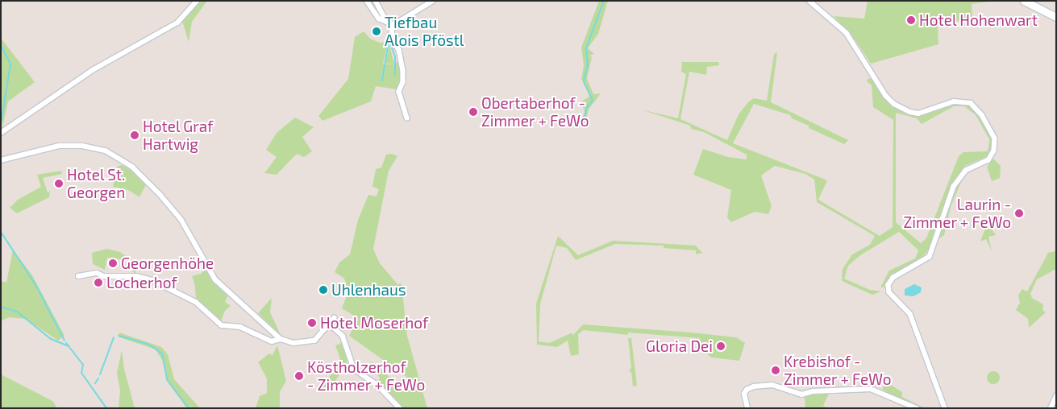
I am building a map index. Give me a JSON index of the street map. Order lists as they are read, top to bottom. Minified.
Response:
{"places":["Hotel Hohenwart","Tiefbau Alois Pföstl","Obertaberhof - Zimmer + FeWo","Hotel Graf Hartwig","Hotel St. Georgen","Laurin - Zimmer + FeWo","Georgenhöhe","Locherhof","Uhlenhaus","Hotel Moserhof","Gloria Dei","Krebishof - Zimmer + FeWo","Köstholzerhof - Zimmer + FeWo"]}
